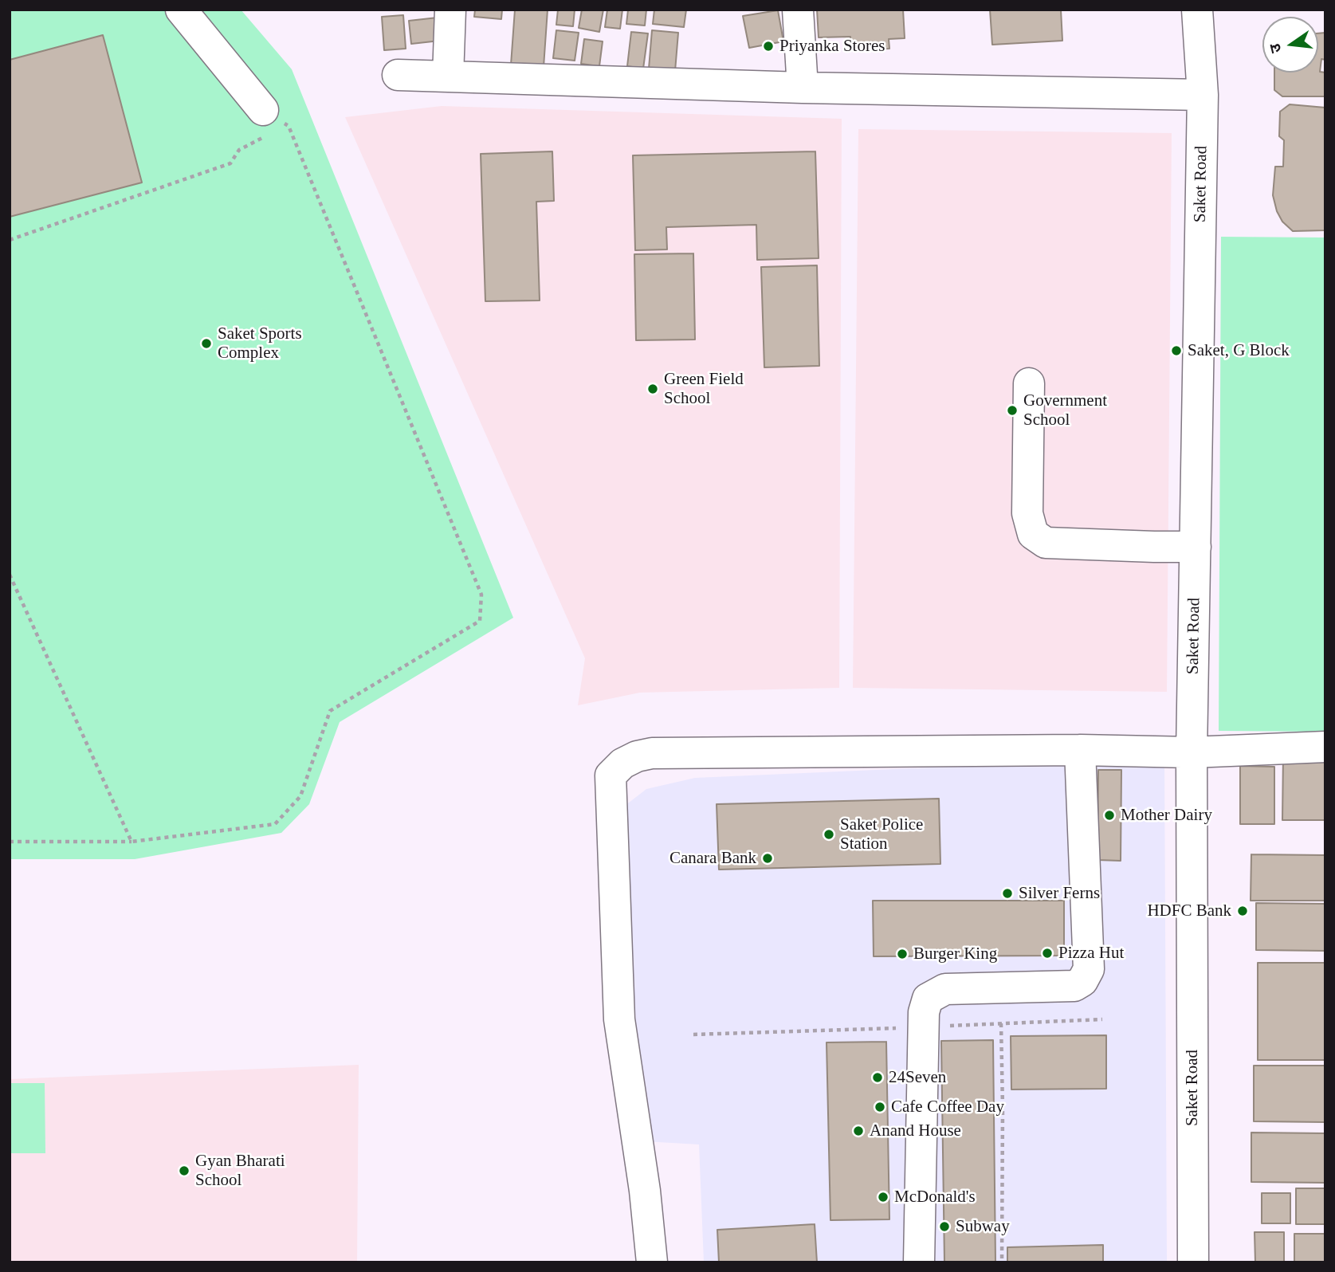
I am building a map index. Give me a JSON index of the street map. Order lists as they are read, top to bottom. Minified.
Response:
{"streets":{"street":["Saket Road"]},"places":["Priyanka Stores","Saket Sports Complex","Saket, G Block","Green Field School","Government School","Mother Dairy","Saket Police Station","Canara Bank","Silver Ferns","HDFC Bank","Pizza Hut","Burger King","24Seven","Cafe Coffee Day","Anand House","Gyan Bharati School","McDonald's","Subway"],"north":"left"}
